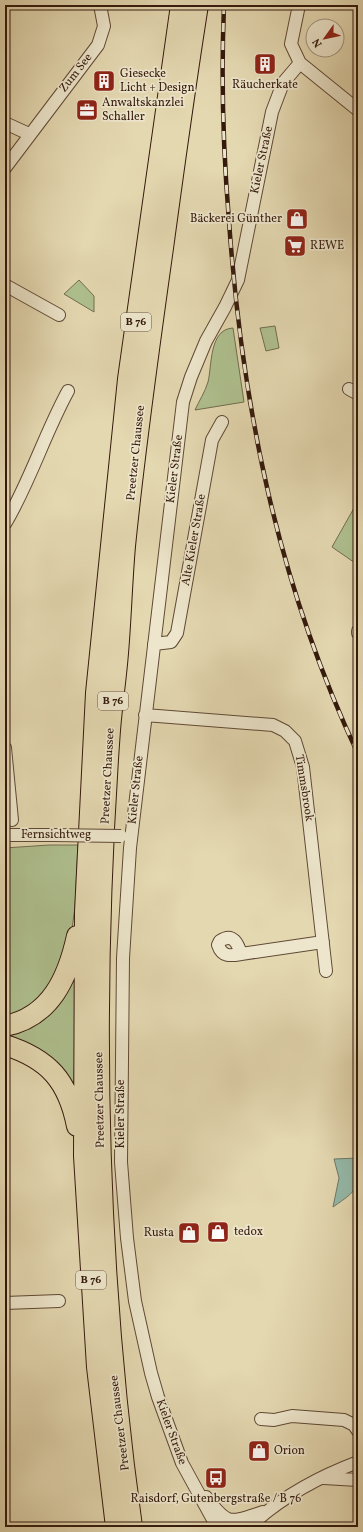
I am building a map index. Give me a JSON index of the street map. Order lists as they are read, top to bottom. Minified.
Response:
{"streets":{"highway":["B 76","Preetzer Chaussee"],"street":["Zum See","Kieler Straße","Alte Kieler Straße","Timmsbrook","Fernsichtweg"]},"crossings":[["Kieler Straße","Alte Kieler Straße"],["Kieler Straße","Timmsbrook"],["Kieler Straße","Fernsichtweg"],["B 76","Preetzer Chaussee"]],"places":{"building":["Räucherkate","Giesecke Licht + Design"],"office":["Anwaltskanzlei Schaller"],"shop":["Bäckerei Günther","tedox","Rusta","Orion"],"supermarket":["REWE"],"bus stop":["Raisdorf, Gutenbergstraße / B 76"]},"north":"bottom left"}
